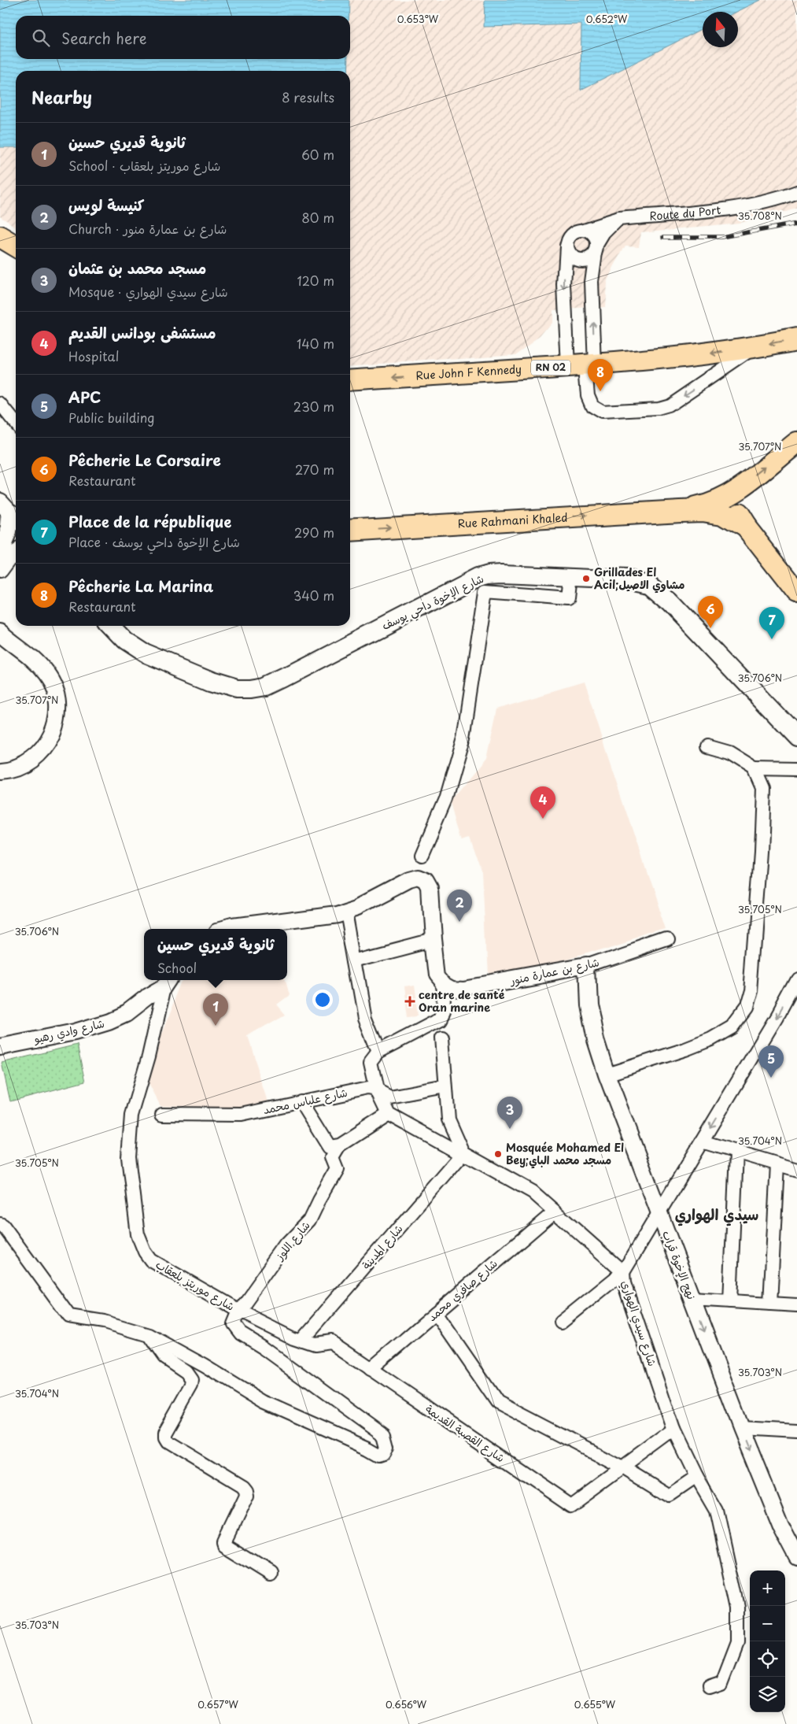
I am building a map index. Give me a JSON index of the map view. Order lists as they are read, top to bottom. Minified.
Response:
{"streets":{"main road":["RN 02","Rue John F Kennedy","Rue Rahmani Khaled","شارع الإخوة داحي يوسف"],"street":["Route du Port","شارع بن عمارة منور","شارع وادي رهيو","شارع علباس محمد","شارع اللوز","شارع المدينة","نهج الإخوة قراب","شارع موريتز بلعقاب","شارع صافري محمد","شارع سيدي الهواري","شارع القصبة القديمة"]},"crossings":[["RN 02","Rue John F Kennedy"],["شارع بن عمارة منور","نهج الإخوة قراب"],["شارع وادي رهيو","شارع موريتز بلعقاب"],["شارع اللوز","شارع موريتز بلعقاب"],["شارع المدينة","شارع موريتز بلعقاب"],["شارع المدينة","شارع سيدي الهواري"],["شارع المدينة","شارع القصبة القديمة"],["شارع موريتز بلعقاب","شارع القصبة القديمة"],["شارع صافري محمد","شارع سيدي الهواري"],["شارع صافري محمد","شارع القصبة القديمة"],["شارع سيدي الهواري","شارع القصبة القديمة"]],"one_way":["Rue Rahmani Khaled","نهج الإخوة قراب"],"districts":["سيدي الهواري"],"places":{"other":["Grillades El Acil;مشاوي الاصيل","Mosquée Mohamed El Bey;مسجد محمد الباي"],"health":["centre de santé Oran marine"]},"north":"top","page":{"search":"Search here","heading":["Nearby","8 results"],"list":[{"mark":"1","name":"ثانوية قديري حسين","note":"School · شارع موريتز بلعقاب","value":"60 m"},{"mark":"2","name":"كنيسة لويس","note":"Church · شارع بن عمارة منور","value":"80 m"},{"mark":"3","name":"مسجد محمد بن عثمان","note":"Mosque · شارع سيدي الهواري","value":"120 m"},{"mark":"4","name":"مستشفى بودانس القديم","note":"Hospital","value":"140 m"},{"mark":"5","name":"APC","note":"Public building","value":"230 m"},{"mark":"6","name":"Pêcherie Le Corsaire","note":"Restaurant","value":"270 m"},{"mark":"7","name":"Place de la république","note":"Place · شارع الإخوة داحي يوسف","value":"290 m"},{"mark":"8","name":"Pêcherie La Marina","note":"Restaurant","value":"340 m"}],"pins":["8","6","7","4","2","1","5","3"],"popup":["ثانوية قديري حسين","School"],"map_buttons":["+","−"]},"coordinates":["0.653°W","0.652°W","35.708°N","35.707°N","35.706°N","35.705°N","35.704°N","35.703°N","0.657°W","0.656°W","0.655°W"]}
